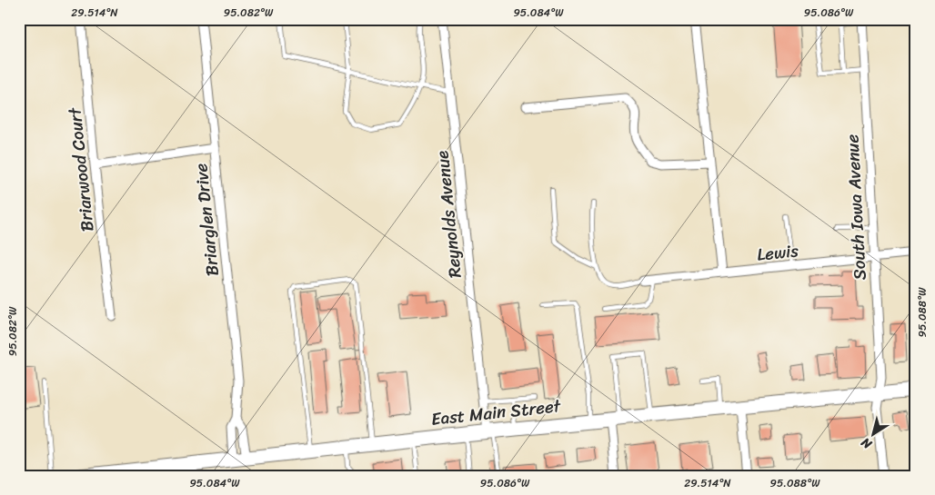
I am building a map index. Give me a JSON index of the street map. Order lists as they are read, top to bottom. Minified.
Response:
{"streets":{"main road":["East Main Street"],"street":["Briarwood Court","South Iowa Avenue","Reynolds Avenue","Briarglen Drive","Lewis"]},"crossings":[["South Iowa Avenue","Lewis"],["South Iowa Avenue","East Main Street"],["Reynolds Avenue","East Main Street"],["Briarglen Drive","East Main Street"]],"north":"bottom left","coordinates":["29.514°N","95.082°W","95.084°W","95.086°W","95.088°W"]}
